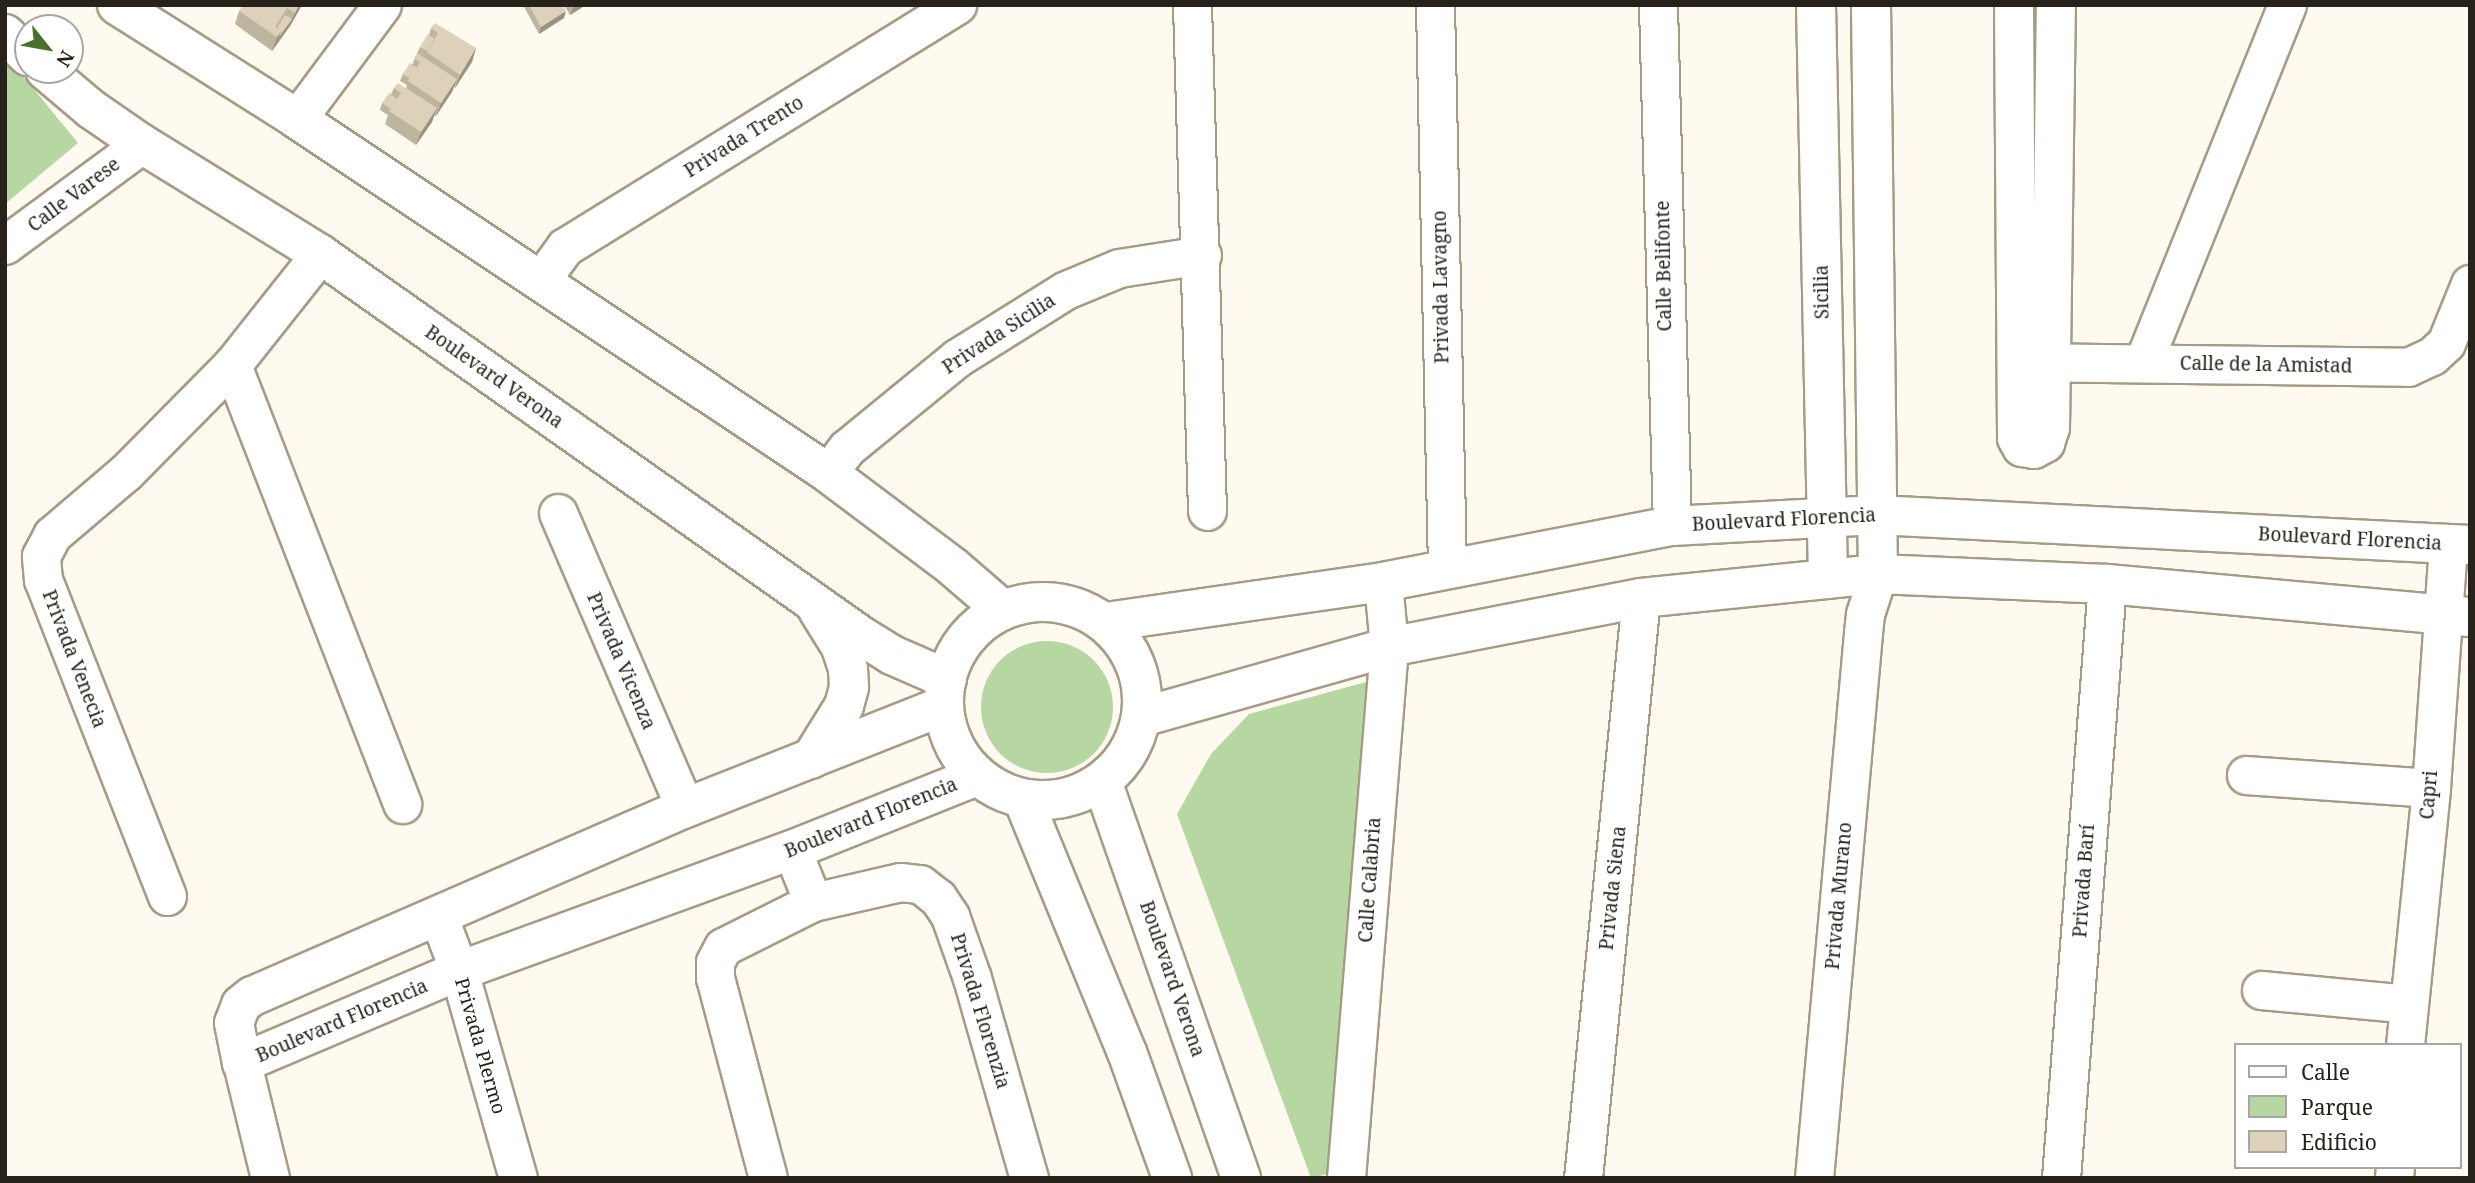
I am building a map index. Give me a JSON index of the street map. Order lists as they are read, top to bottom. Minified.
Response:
{"streets":{"street":["Privada Trento","Calle Varese","Calle Belifonte","Privada Lavagno","Sicilia","Privada Sicilia","Calle de la Amistad","Boulevard Verona","Boulevard Florencia","Privada Venecia","Privada Vicenza","Capri","Calle Calabria","Privada Barí","Privada Siena","Privada Murano","Privada Florenzia","Privada Plermo"]},"crossings":[["Calle Varese","Boulevard Verona"],["Calle Belifonte","Boulevard Florencia"],["Privada Lavagno","Boulevard Florencia"],["Sicilia","Boulevard Florencia"],["Boulevard Verona","Boulevard Florencia"],["Boulevard Verona","Privada Venecia"],["Boulevard Florencia","Privada Vicenza"],["Boulevard Florencia","Capri"],["Boulevard Florencia","Calle Calabria"],["Boulevard Florencia","Privada Plermo"]],"legend":["Calle","Parque","Edificio"],"north":"bottom right"}
